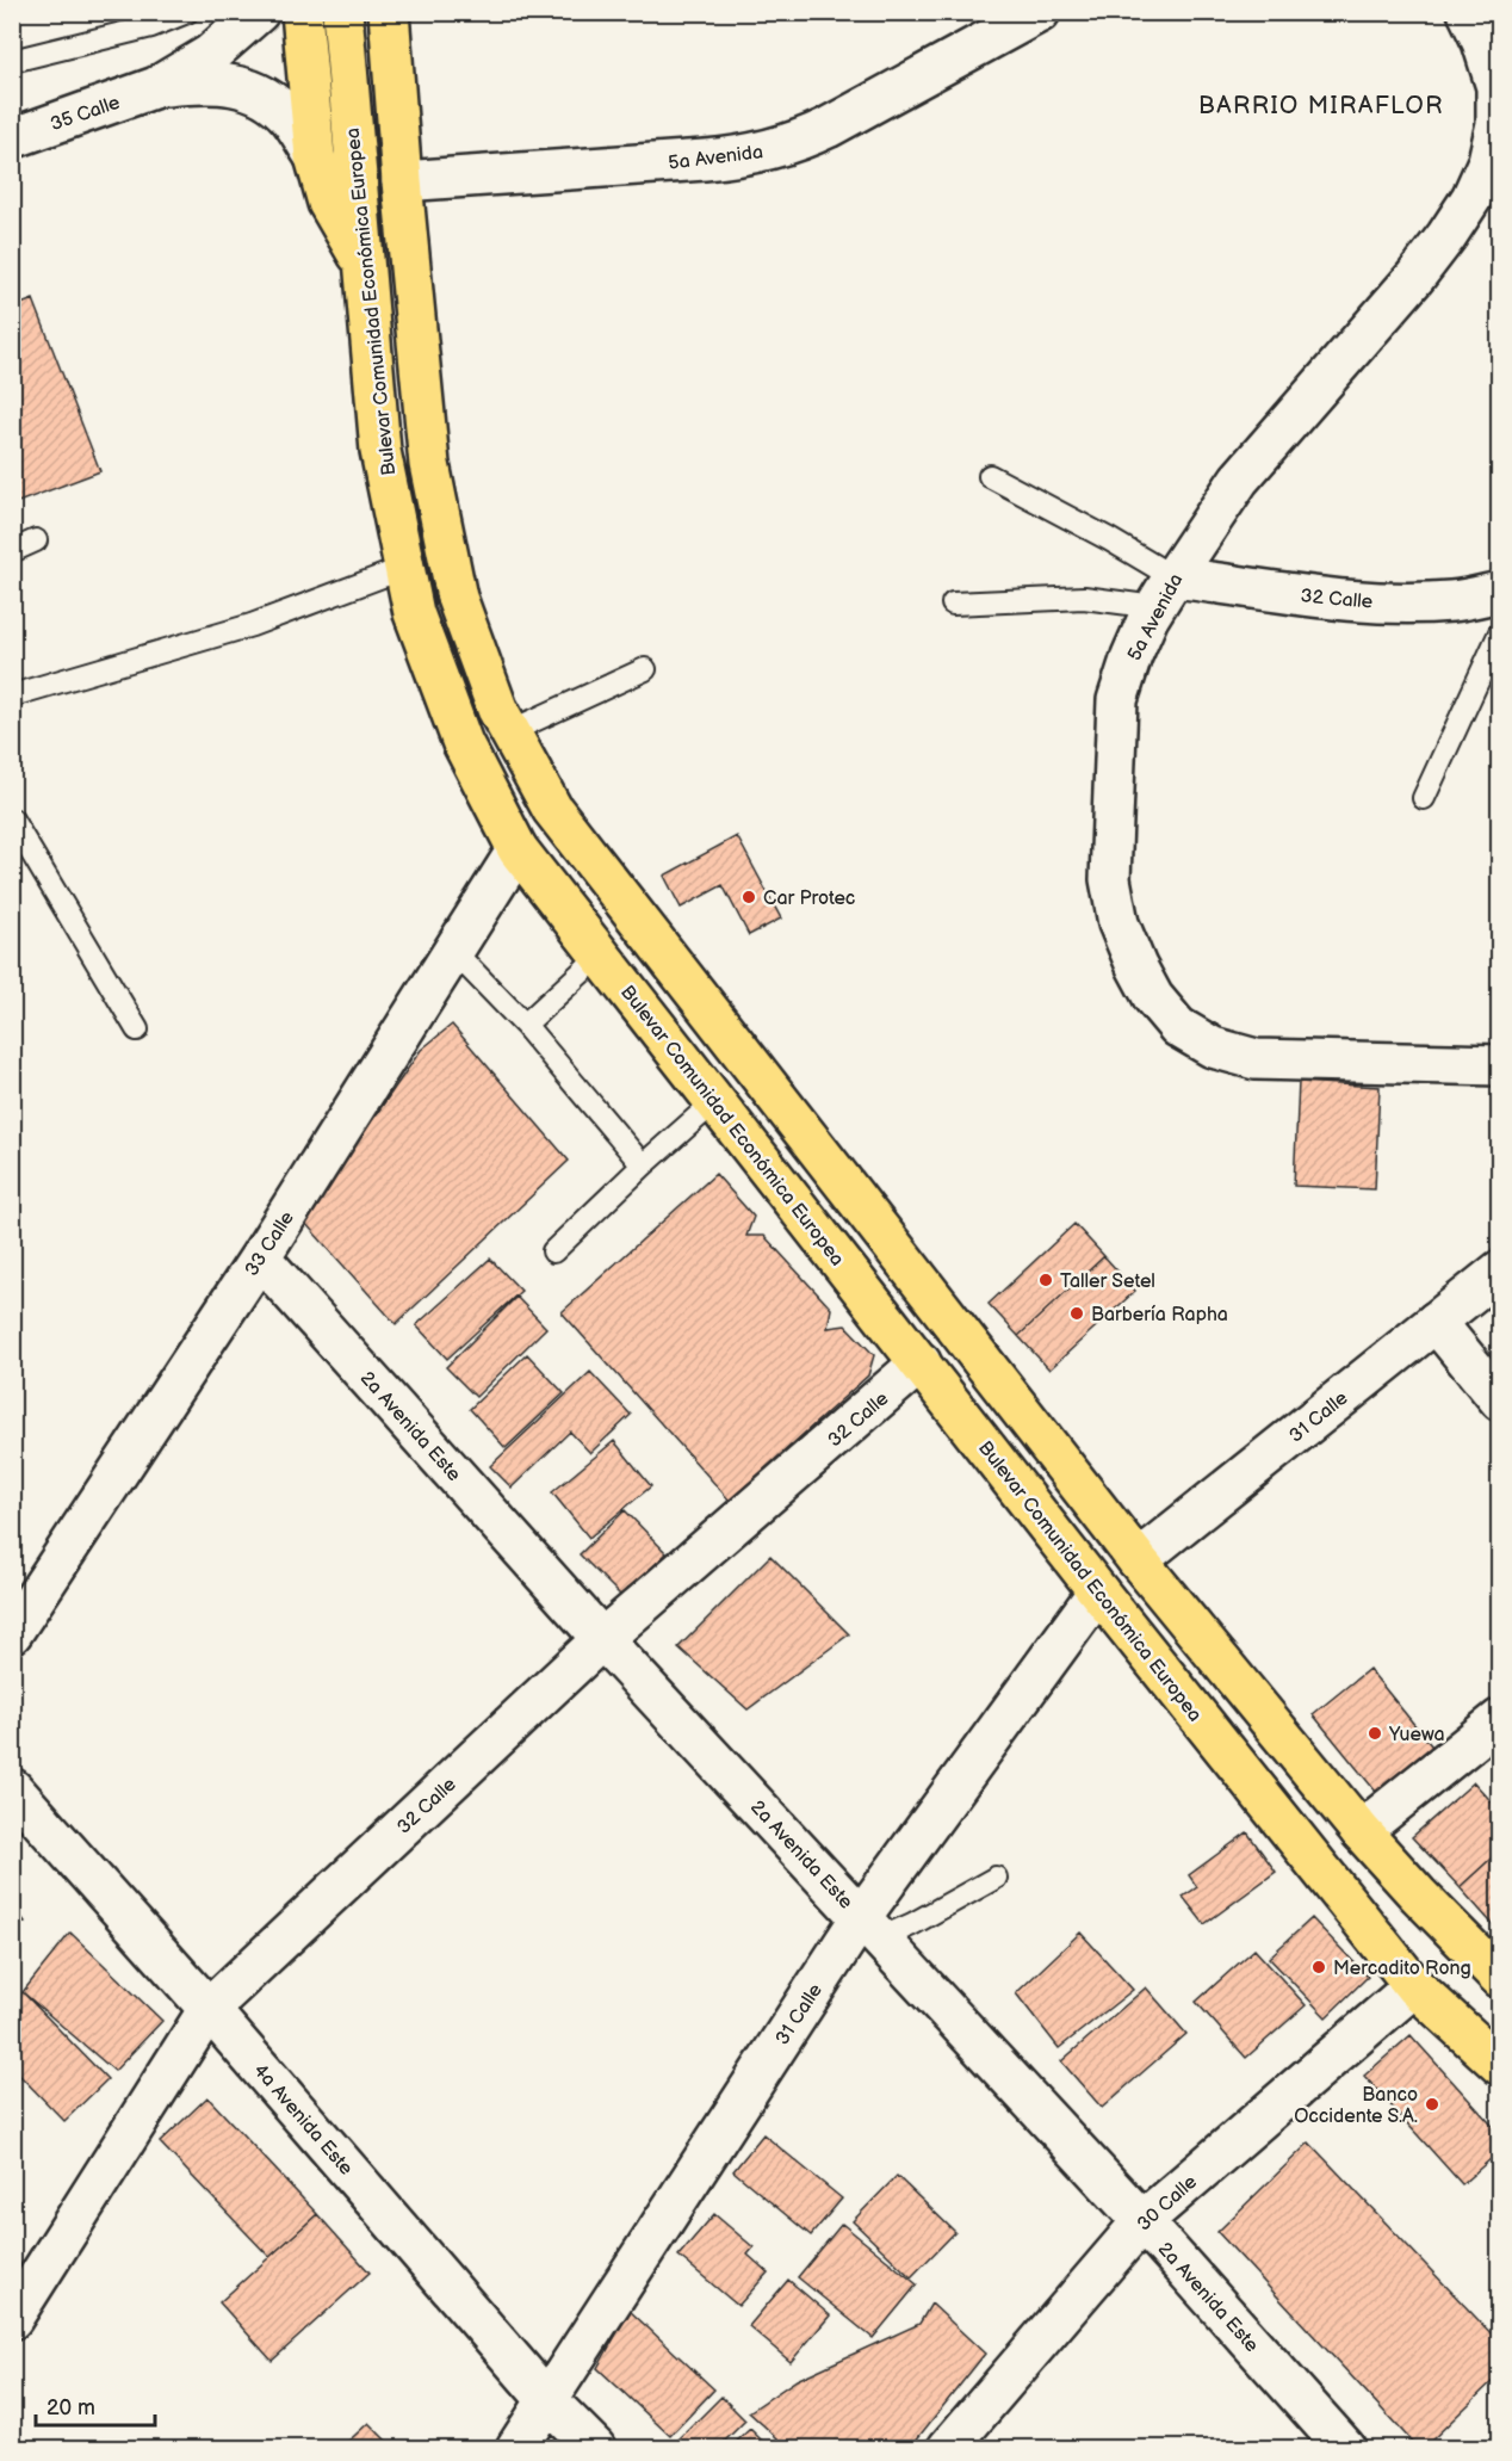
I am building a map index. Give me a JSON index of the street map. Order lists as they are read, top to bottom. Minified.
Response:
{"streets":{"main road":["Bulevar Comunidad Económica Europea"],"street":["35 Calle","5a Avenida","32 Calle","33 Calle","31 Calle","2a Avenida Este","4a Avenida Este","30 Calle"]},"crossings":[["5a Avenida","32 Calle"],["Bulevar Comunidad Económica Europea","32 Calle"],["Bulevar Comunidad Económica Europea","33 Calle"],["Bulevar Comunidad Económica Europea","31 Calle"],["Bulevar Comunidad Económica Europea","30 Calle"],["32 Calle","2a Avenida Este"],["32 Calle","4a Avenida Este"],["33 Calle","2a Avenida Este"],["31 Calle","2a Avenida Este"],["31 Calle","4a Avenida Este"],["2a Avenida Este","30 Calle"]],"districts":["BARRIO MIRAFLOR"],"places":["Car Protec","Taller Setel","Barbería Rapha","Yuewa","Mercadito Rong","Banco Occidente S.A."],"scale_bar":"20 m"}
